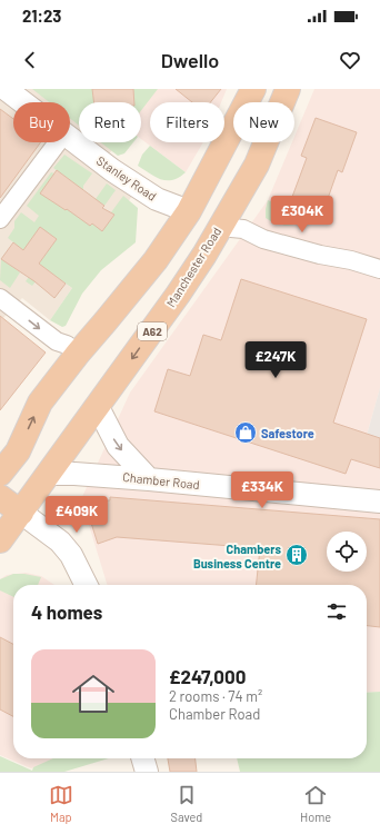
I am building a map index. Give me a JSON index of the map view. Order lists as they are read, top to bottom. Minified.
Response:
{"streets":{"highway":["Manchester Road","A62"],"street":["Stanley Road","Chamber Road"]},"crossings":[["Stanley Road","Manchester Road"],["Stanley Road","A62"],["Manchester Road","A62"],["Manchester Road","Chamber Road"]],"places":{"shop":["Safestore"],"building":["Chambers Business Centre"]},"page":{"status":"21:23","header":"Dwello","chip":["Buy","Rent","Filters","New"],"price":["£304K","£247K","£334K","£409K"],"heading":"4 homes","list":[{"name":"£247,000","note":"2 rooms · 74 m² · Chamber Road"}],"tabs":["Map","Saved","Home"]}}
